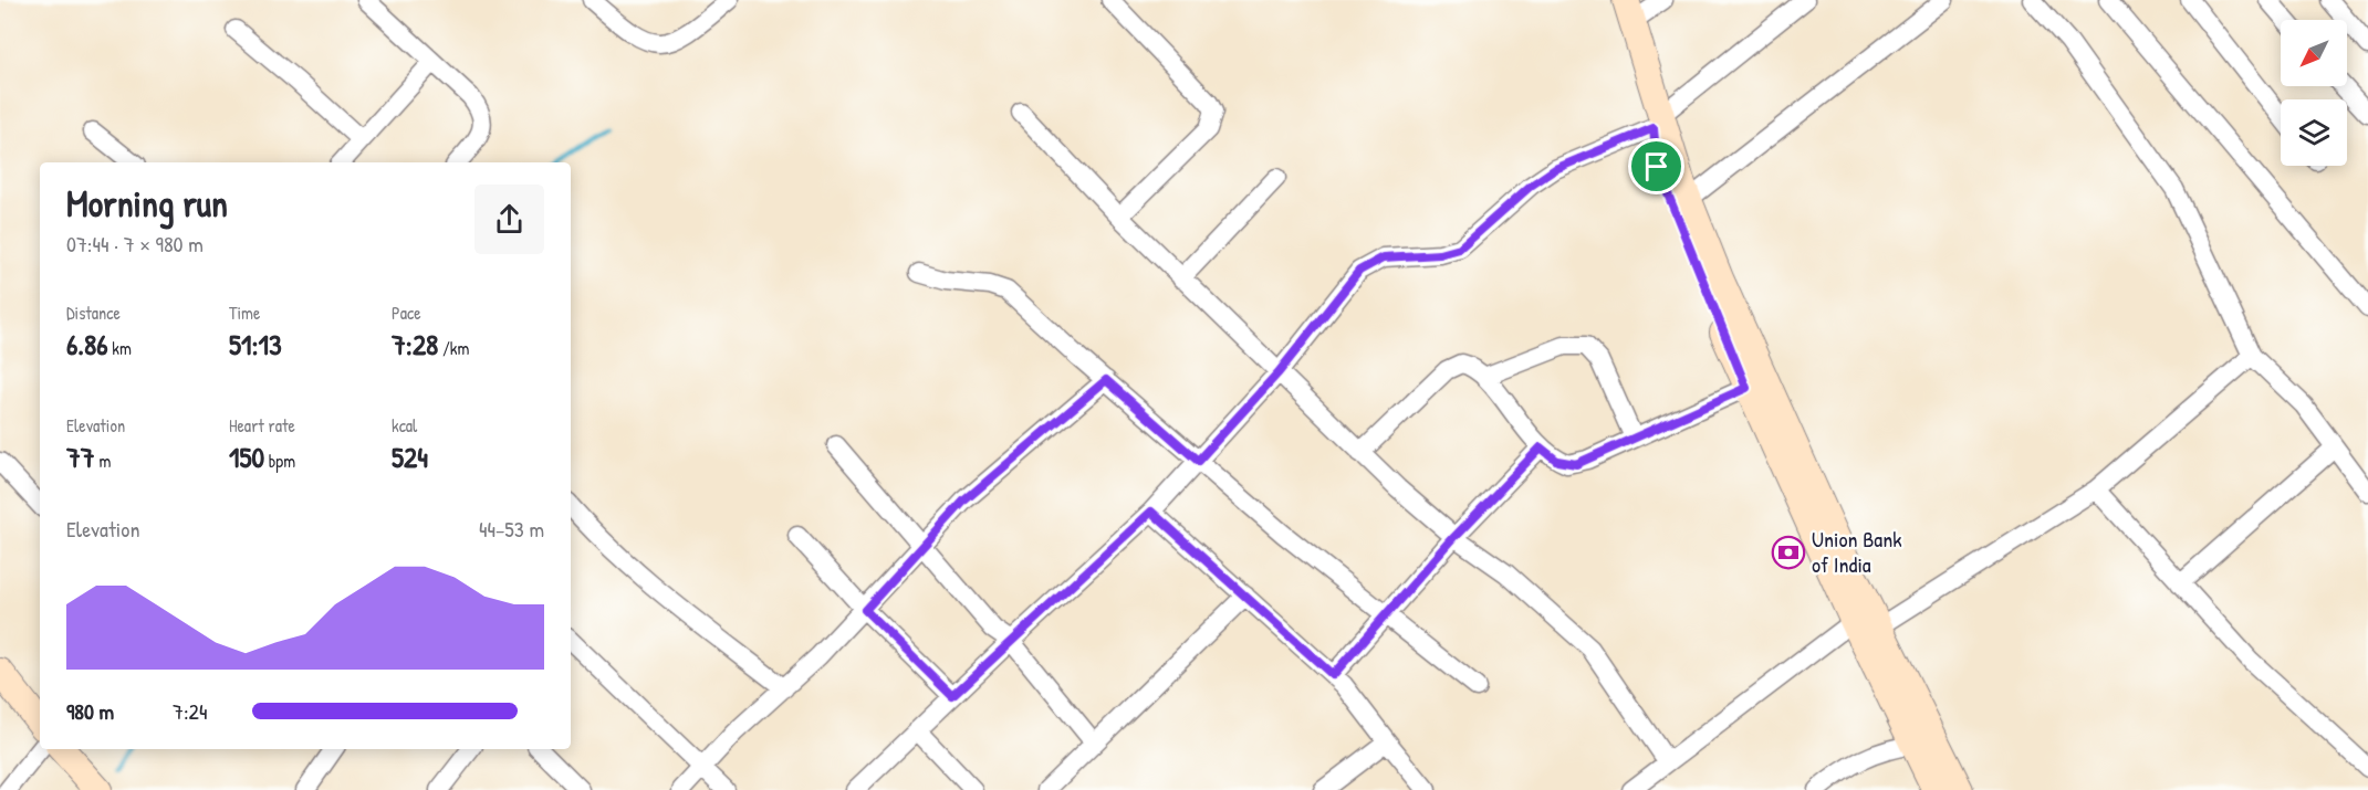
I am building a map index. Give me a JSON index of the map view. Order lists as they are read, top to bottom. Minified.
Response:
{"places":{"bank":["Union Bank of India"]},"north":"bottom left","page":{"heading":["Morning run","07:44 · 7 × 980 m"],"stats":[["Distance","6.86 km"],["Time","51:13"],["Pace","7:28 /km"],["Elevation","77 m"],["Heart rate","150 bpm"],["kcal","524"]],"chart":["Elevation","44–53 m"],"list":[{"name":"980 m","note":"7:24"}]}}
